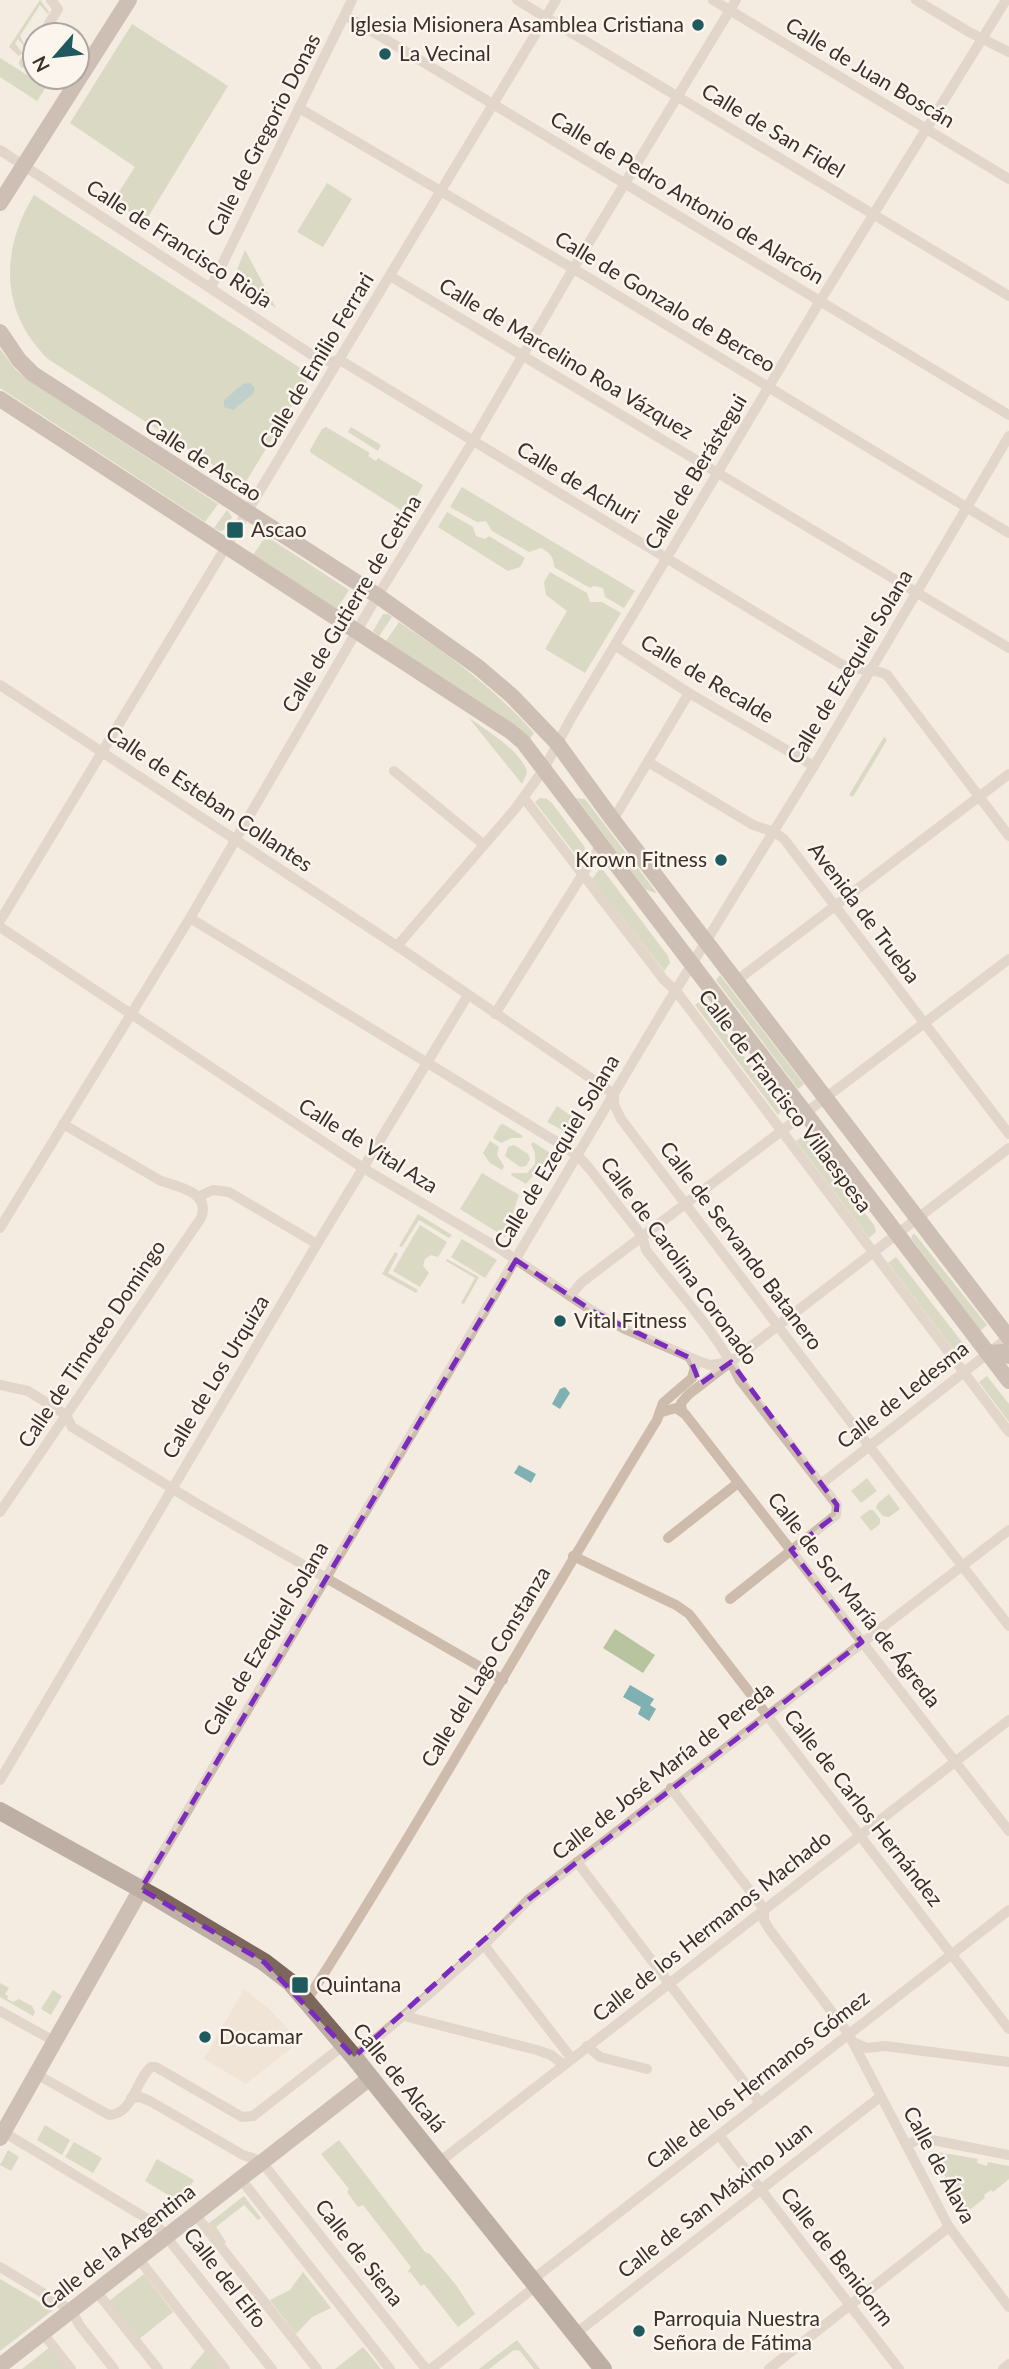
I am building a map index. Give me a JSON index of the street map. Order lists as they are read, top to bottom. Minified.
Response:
{"streets":{"main road":["Calle de Alcalá"],"street":["Calle de Juan Boscán","Calle de San Fidel","Calle de Gregorio Donas","Calle de Pedro Antonio de Alarcón","Calle de Francisco Rioja","Calle de Gonzalo de Berceo","Calle de Marcelino Roa Vázquez","Calle de Emilio Ferrari","Calle de Ascao","Calle de Berástegui","Calle de Achuri","Calle de Gutierre de Cetina","Calle de Ezequiel Solana","Calle de Recalde","Calle de Esteban Collantes","Avenida de Trueba","Calle de Francisco Villaespesa","Calle de Vital Aza","Calle de Servando Batanero","Calle de Carolina Coronado","Calle de Timoteo Domingo","Calle de Los Urquiza","Calle de Ledesma","Calle de Sor María de Ágreda","Calle del Lago Constanza","Calle de José María de Pereda","Calle de Carlos Hernández","Calle de los Hermanos Machado","Calle de los Hermanos Gómez","Calle de Álava","Calle de San Máximo Juan","Calle de la Argentina","Calle de Siena","Calle de Benidorm","Calle del Elfo"]},"crossings":[["Calle de Juan Boscán","Calle de Berástegui"],["Calle de Juan Boscán","Calle de Gutierre de Cetina"],["Calle de San Fidel","Calle de Emilio Ferrari"],["Calle de San Fidel","Calle de Berástegui"],["Calle de San Fidel","Calle de Gutierre de Cetina"],["Calle de Gregorio Donas","Calle de Pedro Antonio de Alarcón"],["Calle de Gregorio Donas","Calle de Francisco Rioja"],["Calle de Gregorio Donas","Calle de Gonzalo de Berceo"],["Calle de Pedro Antonio de Alarcón","Calle de Emilio Ferrari"],["Calle de Pedro Antonio de Alarcón","Calle de Berástegui"],["Calle de Pedro Antonio de Alarcón","Calle de Gutierre de Cetina"],["Calle de Francisco Rioja","Calle de Emilio Ferrari"],["Calle de Francisco Rioja","Calle de Achuri"],["Calle de Gonzalo de Berceo","Calle de Emilio Ferrari"],["Calle de Gonzalo de Berceo","Calle de Berástegui"],["Calle de Gonzalo de Berceo","Calle de Gutierre de Cetina"],["Calle de Gonzalo de Berceo","Calle de Ezequiel Solana"],["Calle de Marcelino Roa Vázquez","Calle de Emilio Ferrari"],["Calle de Marcelino Roa Vázquez","Calle de Berástegui"],["Calle de Marcelino Roa Vázquez","Calle de Gutierre de Cetina"],["Calle de Marcelino Roa Vázquez","Calle de Ezequiel Solana"],["Calle de Emilio Ferrari","Calle de Ascao"],["Calle de Emilio Ferrari","Calle de Achuri"],["Calle de Emilio Ferrari","Calle de Esteban Collantes"],["Calle de Ascao","Calle de Berástegui"],["Calle de Ascao","Calle de Gutierre de Cetina"],["Calle de Ascao","Calle de Francisco Villaespesa"],["Calle de Berástegui","Calle de Achuri"],["Calle de Berástegui","Calle de Recalde"],["Calle de Berástegui","Calle de Esteban Collantes"],["Calle de Berástegui","Calle de Francisco Villaespesa"],["Calle de Achuri","Calle de Gutierre de Cetina"],["Calle de Achuri","Calle de Ezequiel Solana"],["Calle de Gutierre de Cetina","Calle de Esteban Collantes"],["Calle de Gutierre de Cetina","Calle de Vital Aza"],["Calle de Gutierre de Cetina","Calle de Carolina Coronado"],["Calle de Ezequiel Solana","Calle de Recalde"],["Calle de Ezequiel Solana","Avenida de Trueba"],["Calle de Ezequiel Solana","Calle de Francisco Villaespesa"],["Calle de Ezequiel Solana","Calle de Vital Aza"],["Calle de Ezequiel Solana","Calle de Servando Batanero"],["Calle de Ezequiel Solana","Calle de Carolina Coronado"],["Calle de Ezequiel Solana","Calle de Alcalá"],["Calle de Francisco Villaespesa","Calle de Ledesma"],["Calle de Vital Aza","Calle de Carolina Coronado"],["Calle de Vital Aza","Calle de Los Urquiza"],["Calle de Vital Aza","Calle del Lago Constanza"],["Calle de Servando Batanero","Calle de Ledesma"],["Calle de Servando Batanero","Calle de José María de Pereda"],["Calle de Carolina Coronado","Calle de Los Urquiza"],["Calle de Carolina Coronado","Calle de Ledesma"],["Calle de Carolina Coronado","Calle de Sor María de Ágreda"],["Calle de Sor María de Ágreda","Calle de José María de Pereda"],["Calle de Sor María de Ágreda","Calle de los Hermanos Machado"],["Calle del Lago Constanza","Calle de Carlos Hernández"],["Calle del Lago Constanza","Calle de Alcalá"],["Calle de José María de Pereda","Calle de Carlos Hernández"],["Calle de José María de Pereda","Calle de Alcalá"],["Calle de José María de Pereda","Calle de Álava"],["Calle de Carlos Hernández","Calle de los Hermanos Machado"],["Calle de Carlos Hernández","Calle de los Hermanos Gómez"],["Calle de los Hermanos Machado","Calle de Alcalá"],["Calle de los Hermanos Machado","Calle de Álava"],["Calle de Alcalá","Calle de los Hermanos Gómez"],["Calle de Alcalá","Calle de San Máximo Juan"],["Calle de Alcalá","Calle de la Argentina"],["Calle de los Hermanos Gómez","Calle de Álava"],["Calle de los Hermanos Gómez","Calle de Siena"],["Calle de los Hermanos Gómez","Calle de Benidorm"],["Calle de Álava","Calle de San Máximo Juan"],["Calle de San Máximo Juan","Calle de Benidorm"],["Calle de la Argentina","Calle de Siena"],["Calle de la Argentina","Calle del Elfo"]],"places":{"other":["Iglesia Misionera Asamblea Cristiana","La Vecinal","Krown Fitness","Vital Fitness","Docamar","Parroquia Nuestra Señora de Fátima"],"transit":["Ascao","Quintana"]},"north":"bottom left"}
